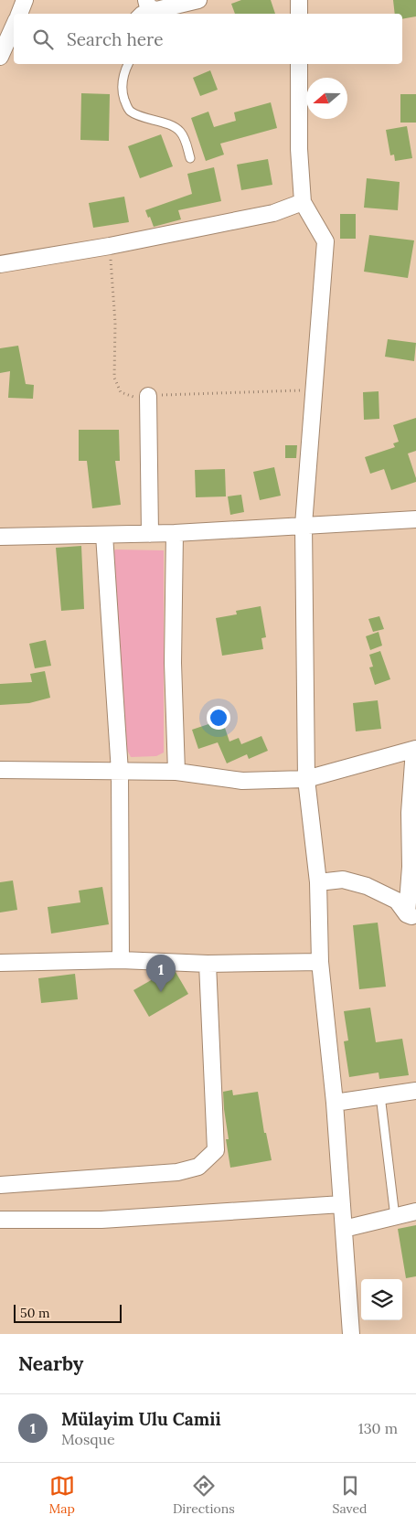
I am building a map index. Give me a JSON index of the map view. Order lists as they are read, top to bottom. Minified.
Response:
{"scale_bar":"50 m","north":"left","page":{"search":"Search here","pins":"1","scale":"50 m","heading":"Nearby","list":[{"mark":"1","name":"Mülayim Ulu Camii","note":"Mosque","value":"130 m"}],"nav":["Map","Directions","Saved"]}}
